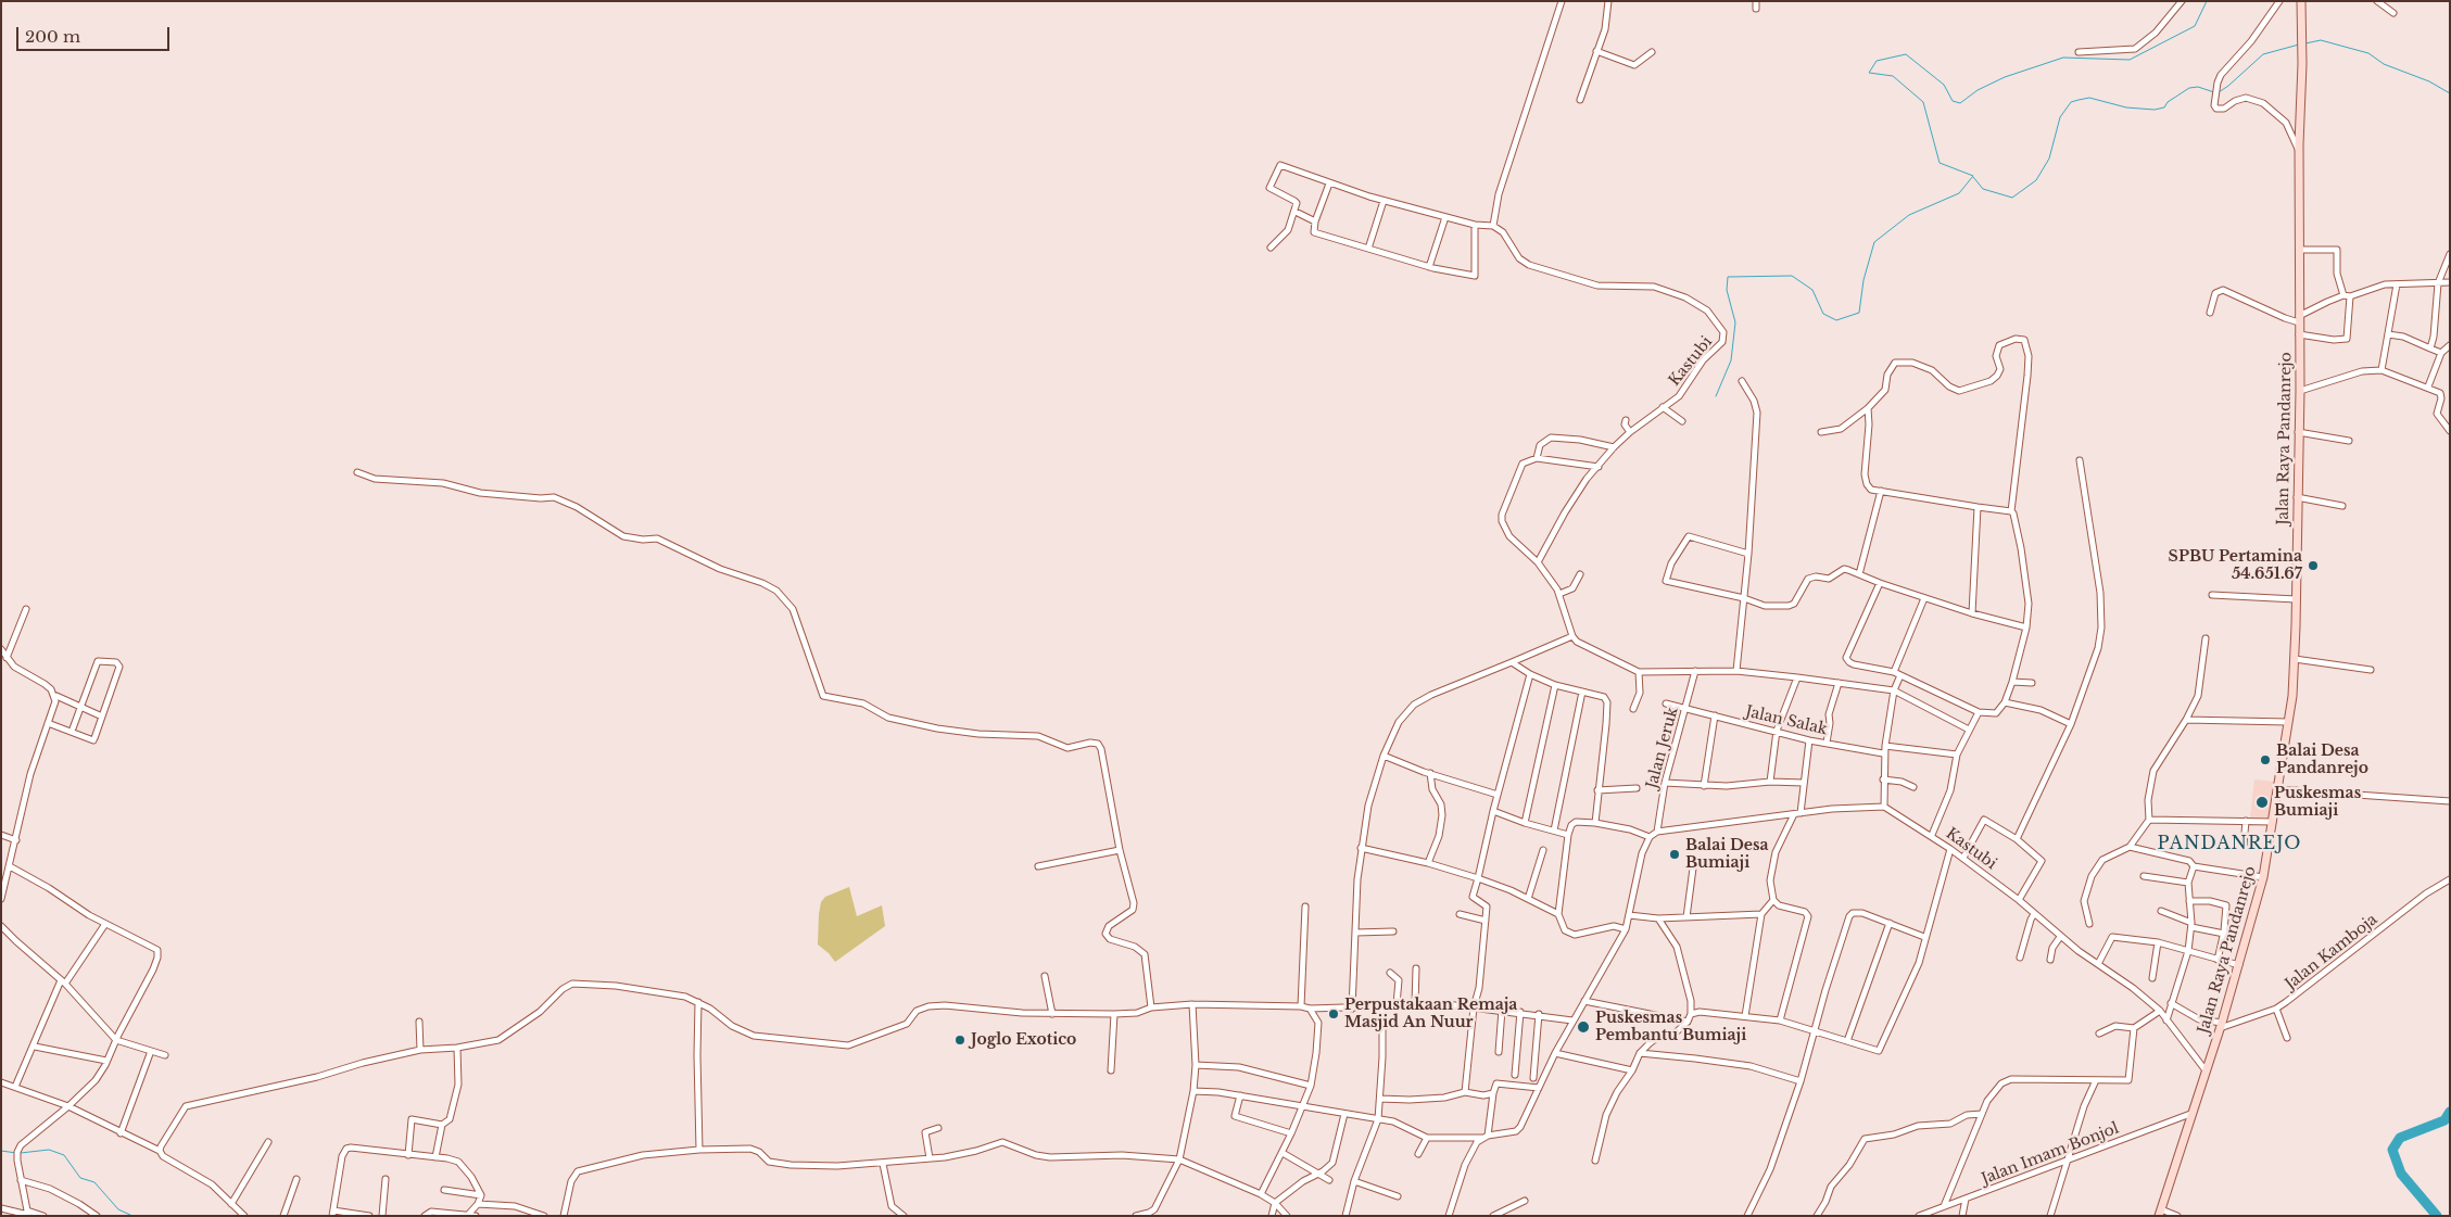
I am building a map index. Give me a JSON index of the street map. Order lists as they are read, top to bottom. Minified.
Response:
{"streets":{"main road":["Jalan Raya Pandanrejo"],"street":["Kastubi","Jalan Salak","Jalan Jeruk","Jalan Kamboja","Jalan Imam Bonjol"]},"crossings":[["Kastubi","Jalan Raya Pandanrejo"],["Jalan Raya Pandanrejo","Jalan Kamboja"],["Jalan Raya Pandanrejo","Jalan Imam Bonjol"],["Jalan Salak","Jalan Jeruk"]],"districts":["PANDANREJO"],"places":["SPBU Pertamina 54.651.67","Balai Desa Pandanrejo","Puskesmas Bumiaji","Balai Desa Bumiaji","Perpustakaan Remaja Masjid An Nuur","Puskesmas Pembantu Bumiaji","Joglo Exotico"],"scale_bar":"200 m"}
